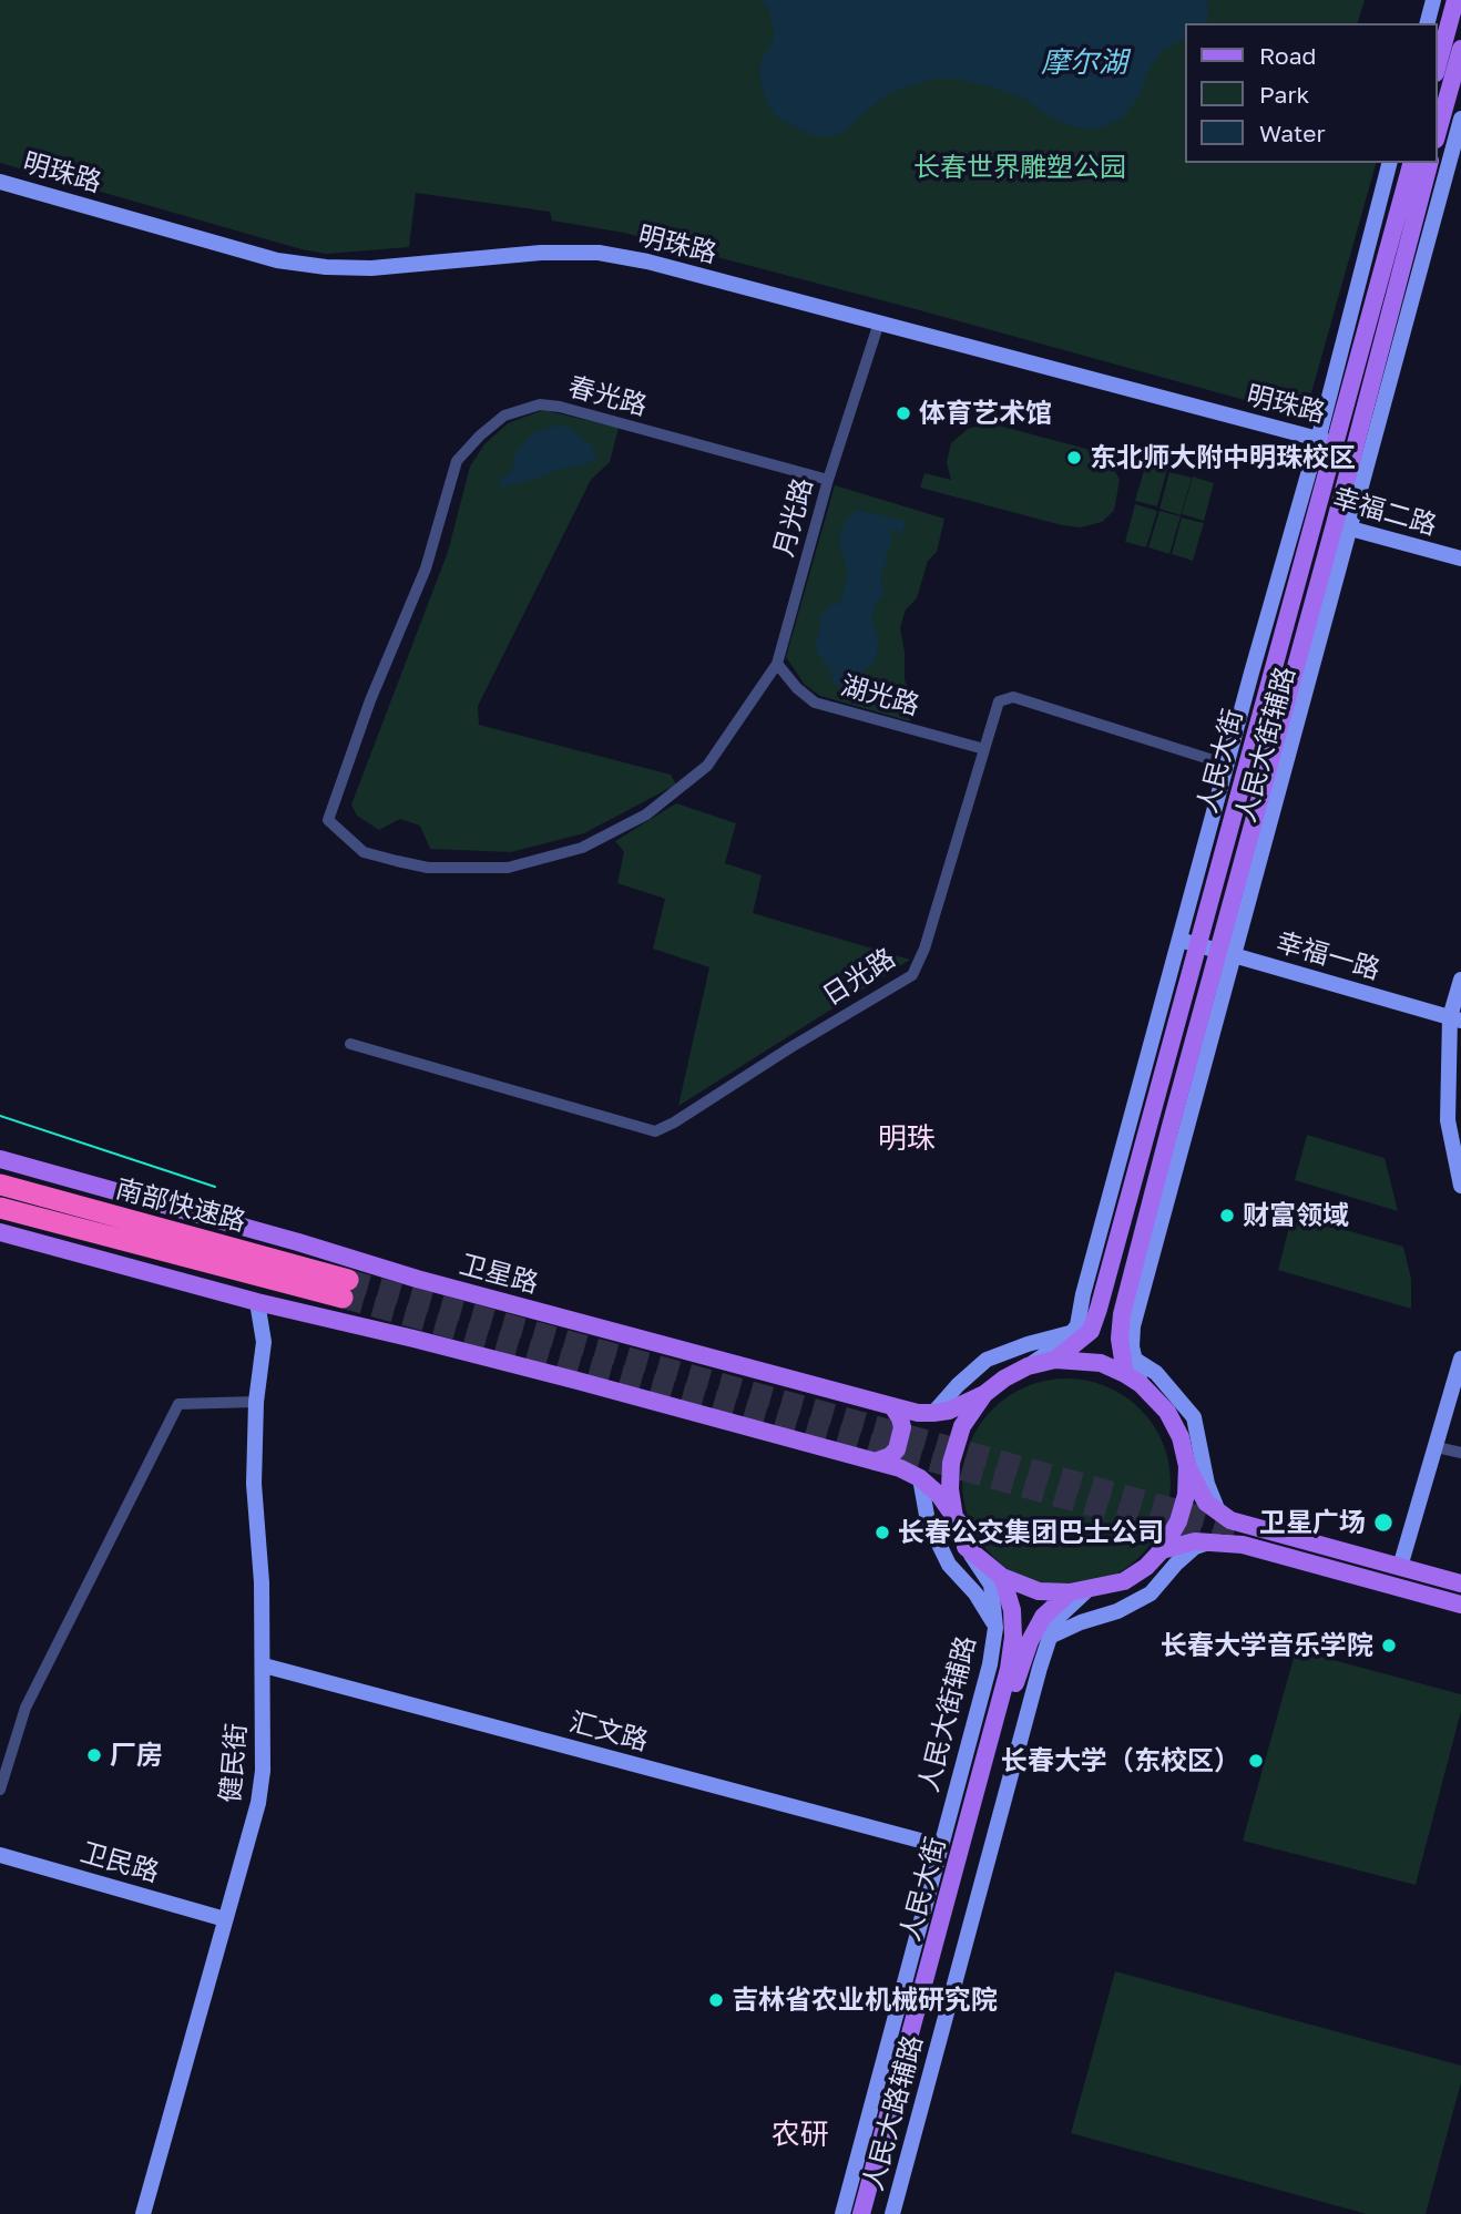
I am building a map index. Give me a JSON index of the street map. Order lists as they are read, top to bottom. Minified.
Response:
{"streets":{"highway":["南部快速路"],"main road":["人民大街","卫星路"],"street":["明珠路","春光路","幸福二路","月光路","湖光路","人民大街辅路","幸福一路","日光路","汇文路","健民街","卫民路","人民大路辅路"]},"crossings":[["明珠路","月光路"],["明珠路","人民大街辅路"],["明珠路","人民大街"],["春光路","月光路"],["幸福二路","人民大街辅路"],["幸福二路","人民大街"],["月光路","湖光路"],["湖光路","日光路"],["人民大街辅路","人民大街"],["人民大街辅路","幸福一路"],["人民大街辅路","日光路"],["人民大街辅路","卫星路"],["人民大街辅路","汇文路"],["人民大街辅路","人民大路辅路"],["人民大街","幸福一路"],["人民大街","卫星路"],["人民大街","人民大路辅路"],["卫星路","人民大路辅路"],["汇文路","健民街"],["健民街","卫民路"]],"districts":["明珠","农研"],"water":["摩尔湖"],"parks":["长春世界雕塑公园"],"places":["体育艺术馆","东北师大附中明珠校区","财富领域","卫星广场","长春公交集团巴士公司","长春大学音乐学院","厂房","长春大学（东校区）","吉林省农业机械研究院"],"legend":["Road","Park","Water"]}
